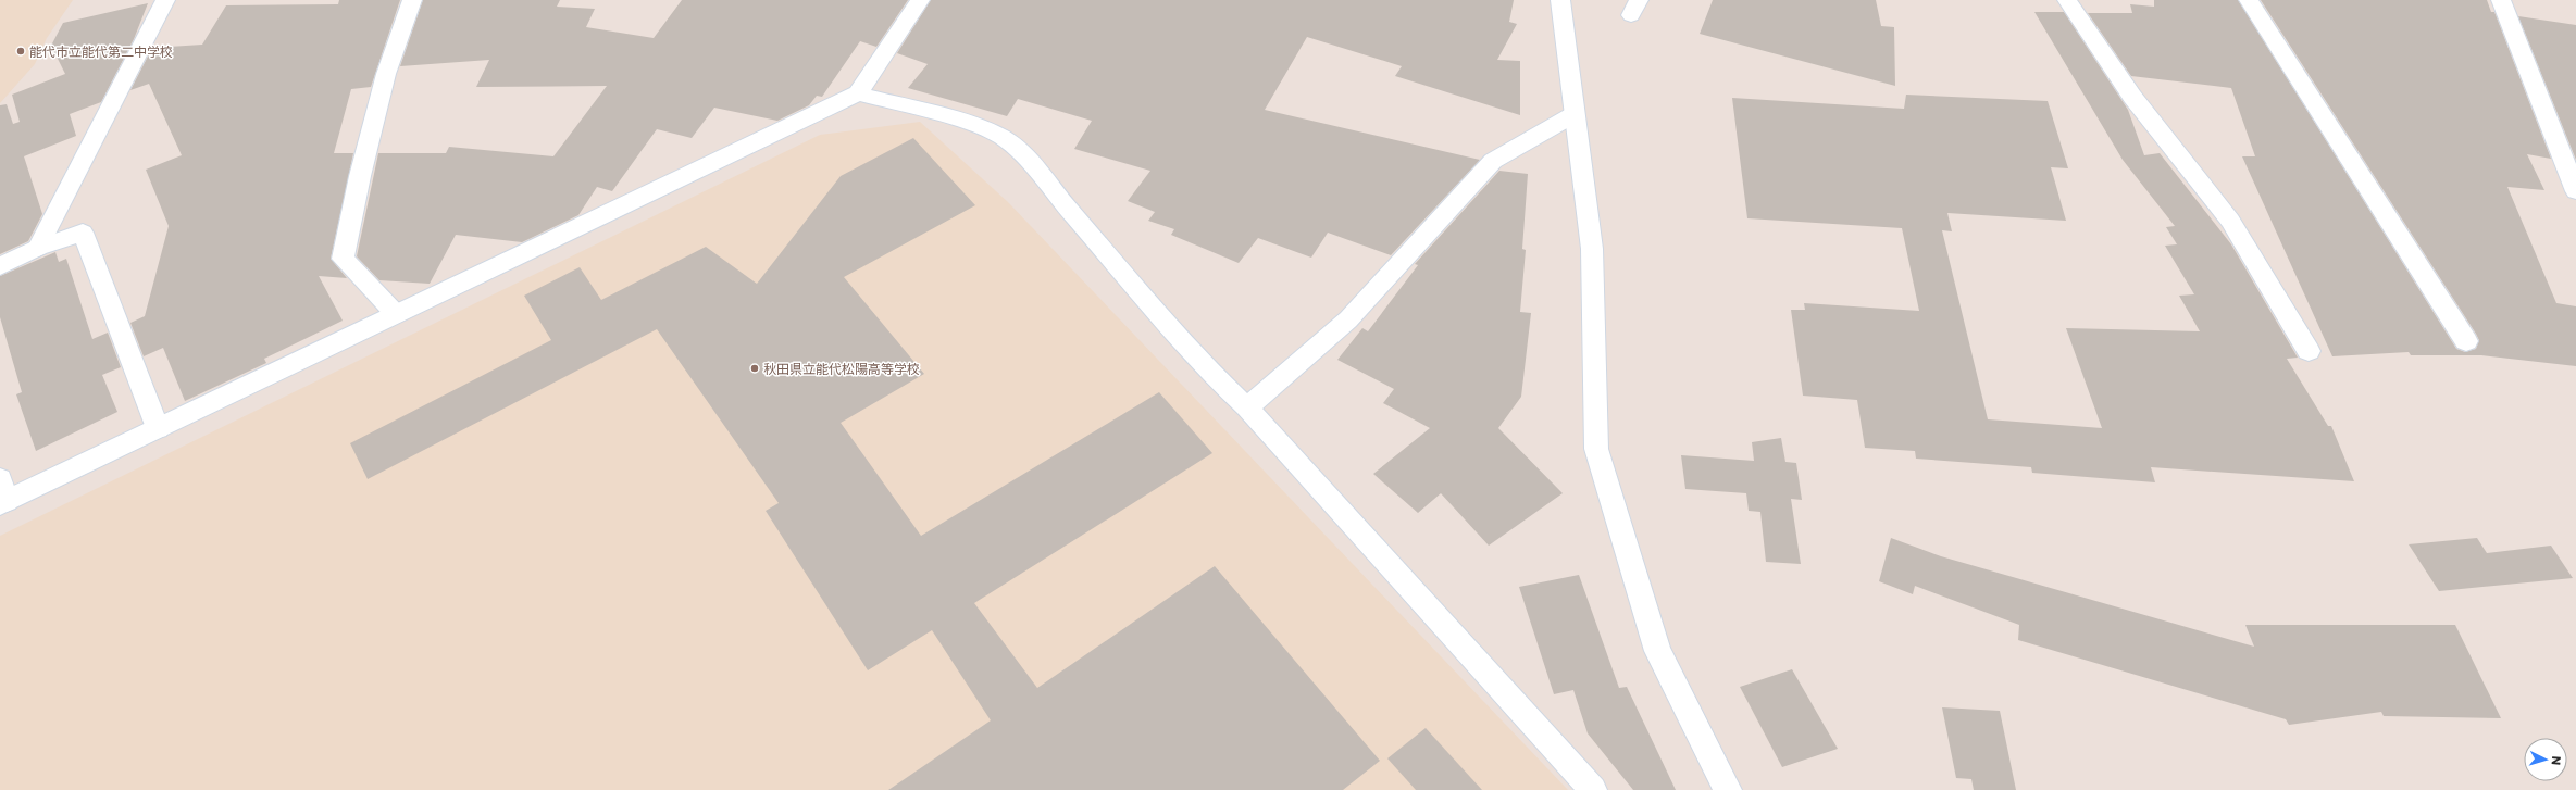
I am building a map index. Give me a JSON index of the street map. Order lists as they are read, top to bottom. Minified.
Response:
{"places":["能代市立能代第二中学校","秋田県立能代松陽高等学校"],"north":"right"}
